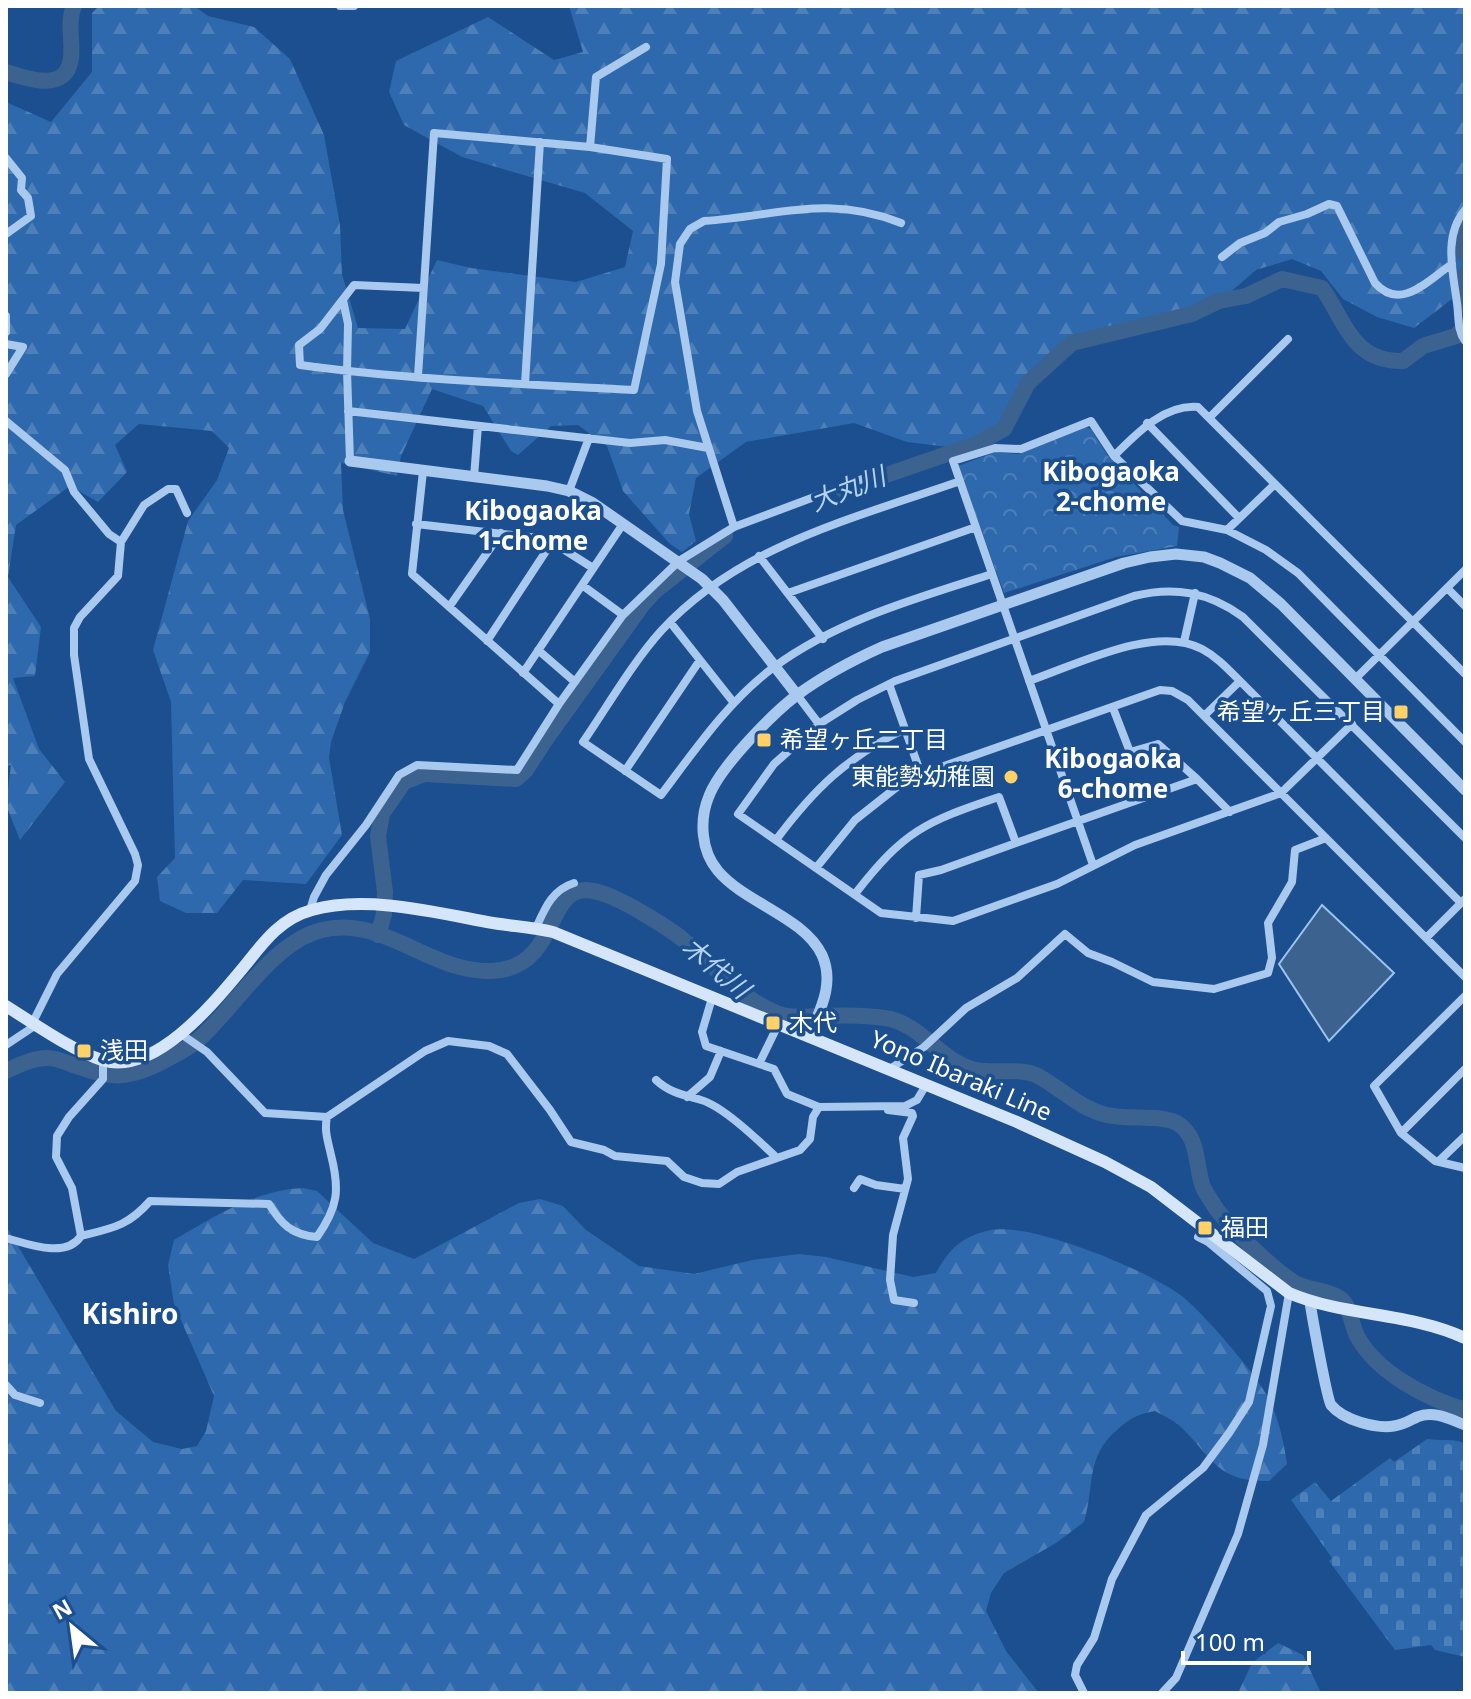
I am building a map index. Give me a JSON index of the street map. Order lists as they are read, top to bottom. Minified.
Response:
{"streets":{"main road":["Yono Ibaraki Line"]},"districts":["Kibogaoka 2-chome","Kibogaoka 1-chome","Kibogaoka 6-chome","Kishiro"],"water":["大丸川","木代川"],"places":{"transit":["希望ヶ丘三丁目","希望ヶ丘二丁目","木代","浅田","福田"],"other":["東能勢幼稚園"]},"scale_bar":"100 m","north":"top left"}
